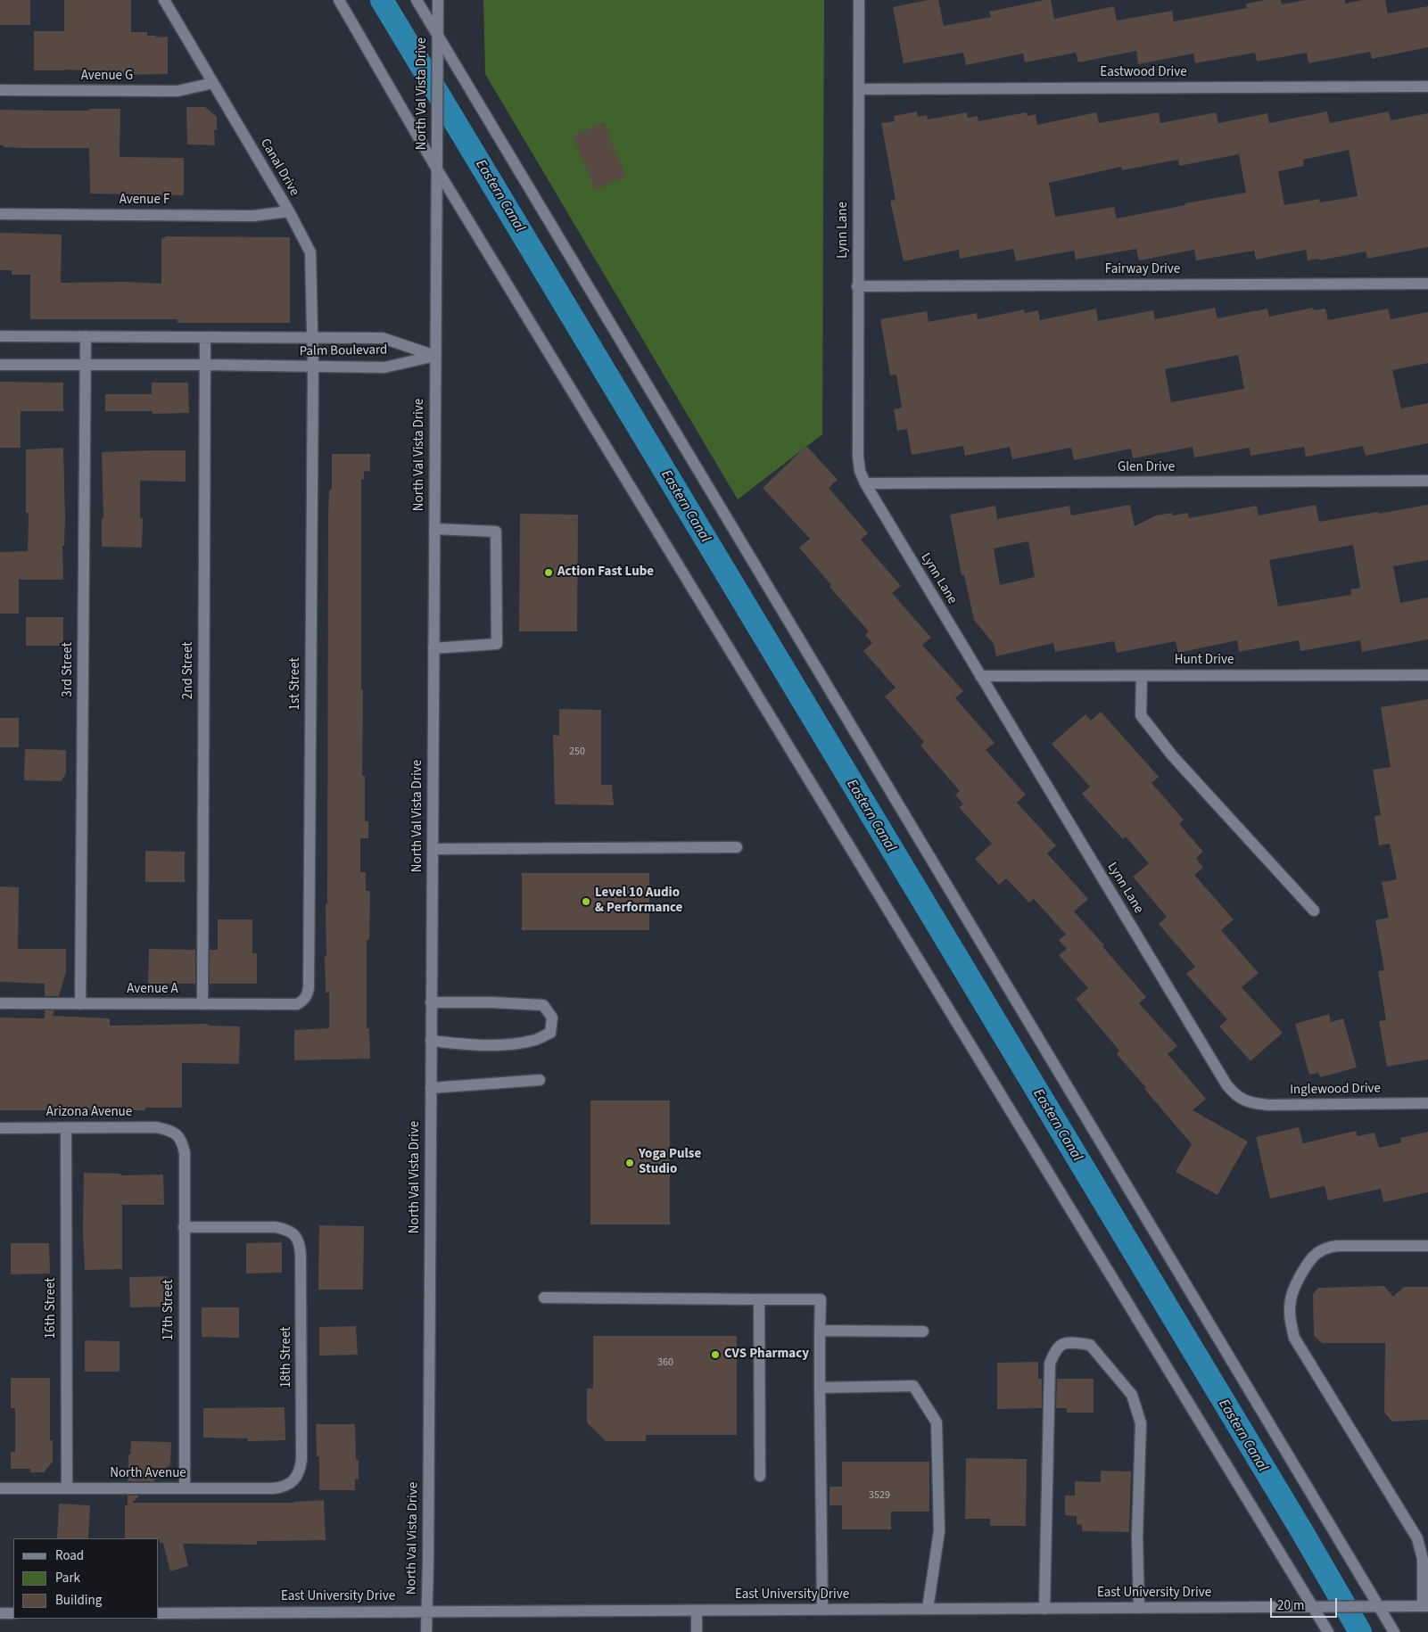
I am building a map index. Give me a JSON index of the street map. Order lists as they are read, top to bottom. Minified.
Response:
{"streets":{"main road":["Eastwood Drive","Avenue G","North Val Vista Drive","Canal Drive","Avenue F","Lynn Lane","Fairway Drive","Palm Boulevard","Glen Drive","Hunt Drive","3rd Street","2nd Street","1st Street","Avenue A","Inglewood Drive","Arizona Avenue","16th Street","17th Street","18th Street","North Avenue","East University Drive"]},"crossings":[["Eastwood Drive","Lynn Lane"],["Avenue G","Canal Drive"],["North Val Vista Drive","Palm Boulevard"],["North Val Vista Drive","East University Drive"],["Canal Drive","Avenue F"],["Canal Drive","Palm Boulevard"],["Canal Drive","1st Street"],["Lynn Lane","Fairway Drive"],["Lynn Lane","Glen Drive"],["Lynn Lane","Hunt Drive"],["Lynn Lane","Inglewood Drive"],["Palm Boulevard","3rd Street"],["Palm Boulevard","2nd Street"],["Palm Boulevard","1st Street"],["3rd Street","Avenue A"],["2nd Street","Avenue A"],["1st Street","Avenue A"],["Arizona Avenue","16th Street"],["Arizona Avenue","17th Street"],["16th Street","North Avenue"],["17th Street","18th Street"],["17th Street","North Avenue"],["18th Street","North Avenue"]],"water":["Eastern Canal"],"places":["Action Fast Lube","Level 10 Audio & Performance","Yoga Pulse Studio","CVS Pharmacy"],"house_numbers":["250","360","3529"],"legend":["Road","Park","Building"],"scale_bar":"20 m"}
